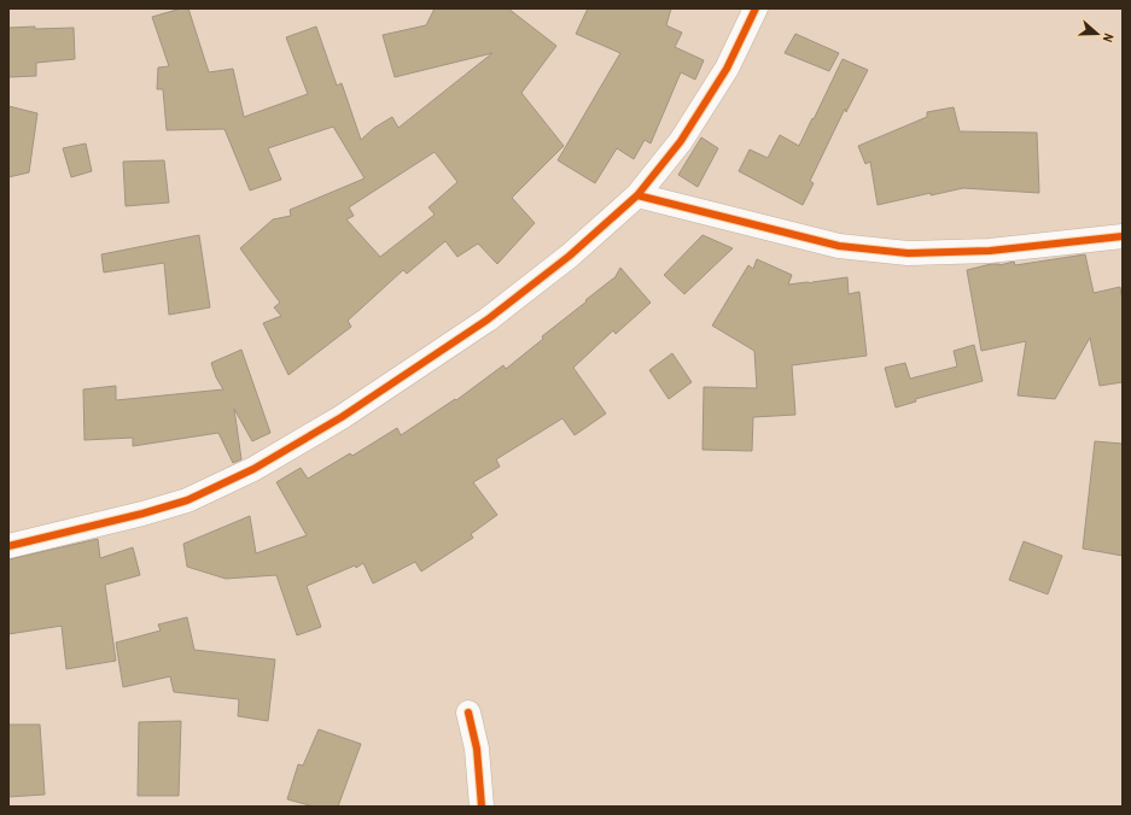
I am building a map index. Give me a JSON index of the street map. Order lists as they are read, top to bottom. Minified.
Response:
{"north":"right"}
